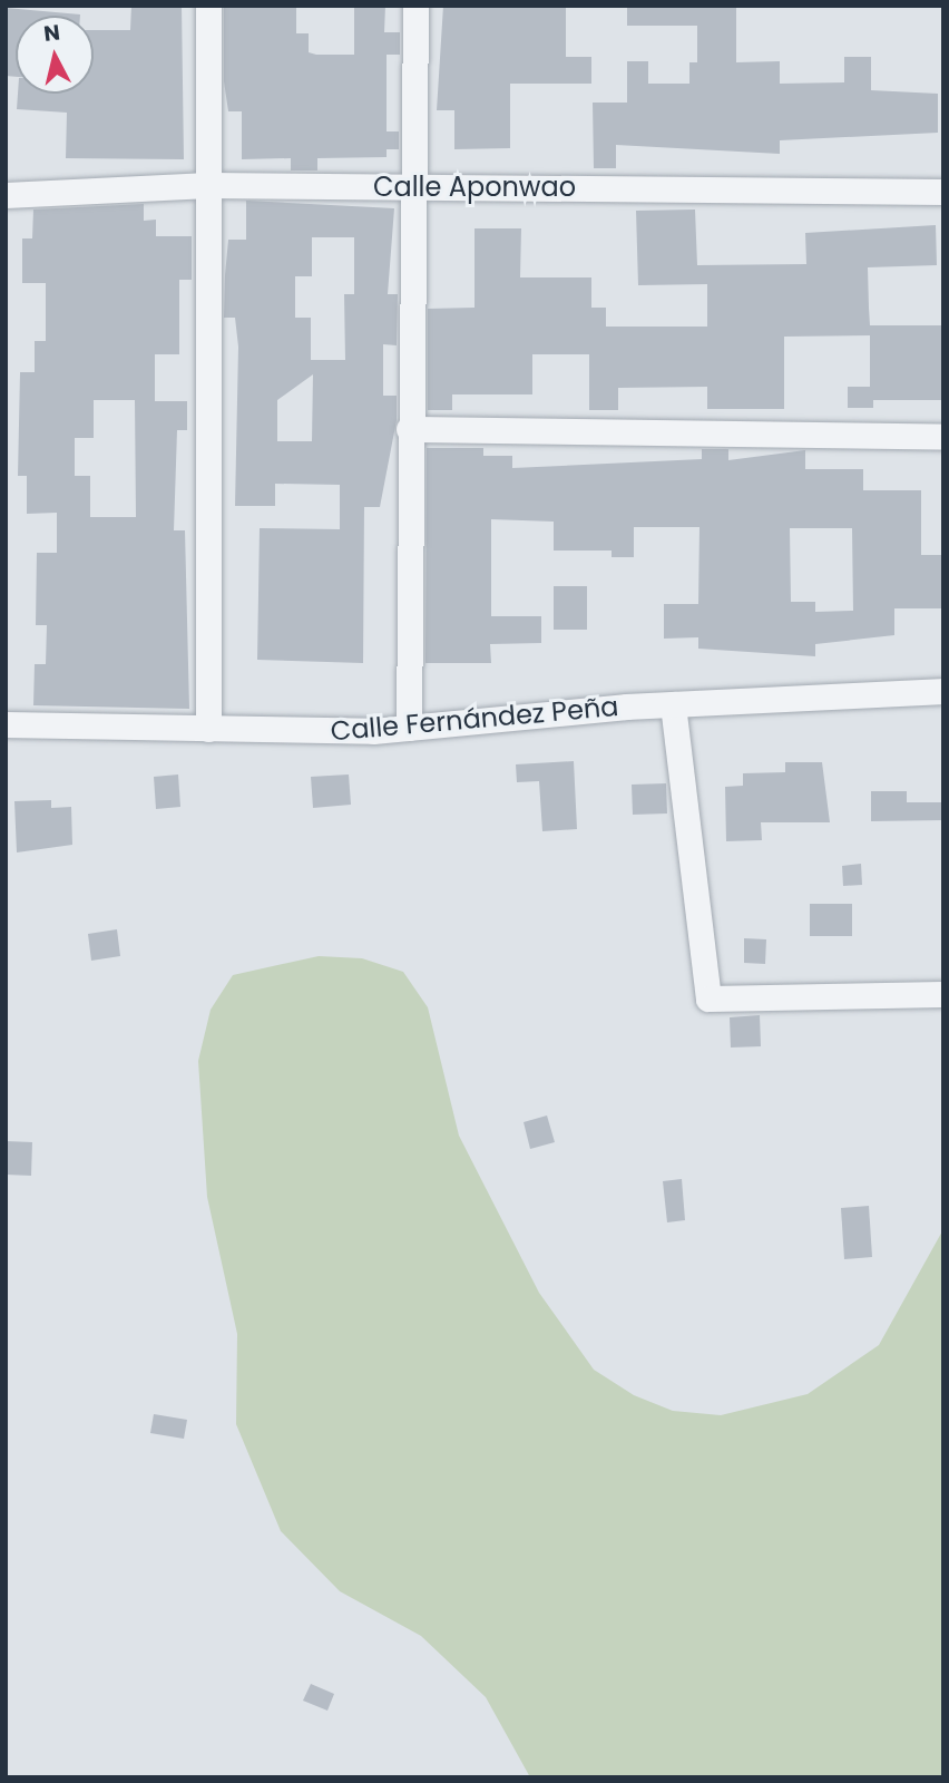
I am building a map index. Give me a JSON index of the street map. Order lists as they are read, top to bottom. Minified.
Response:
{"streets":{"street":["Calle Aponwao","Calle Fernández Peña"]},"north":"top"}
